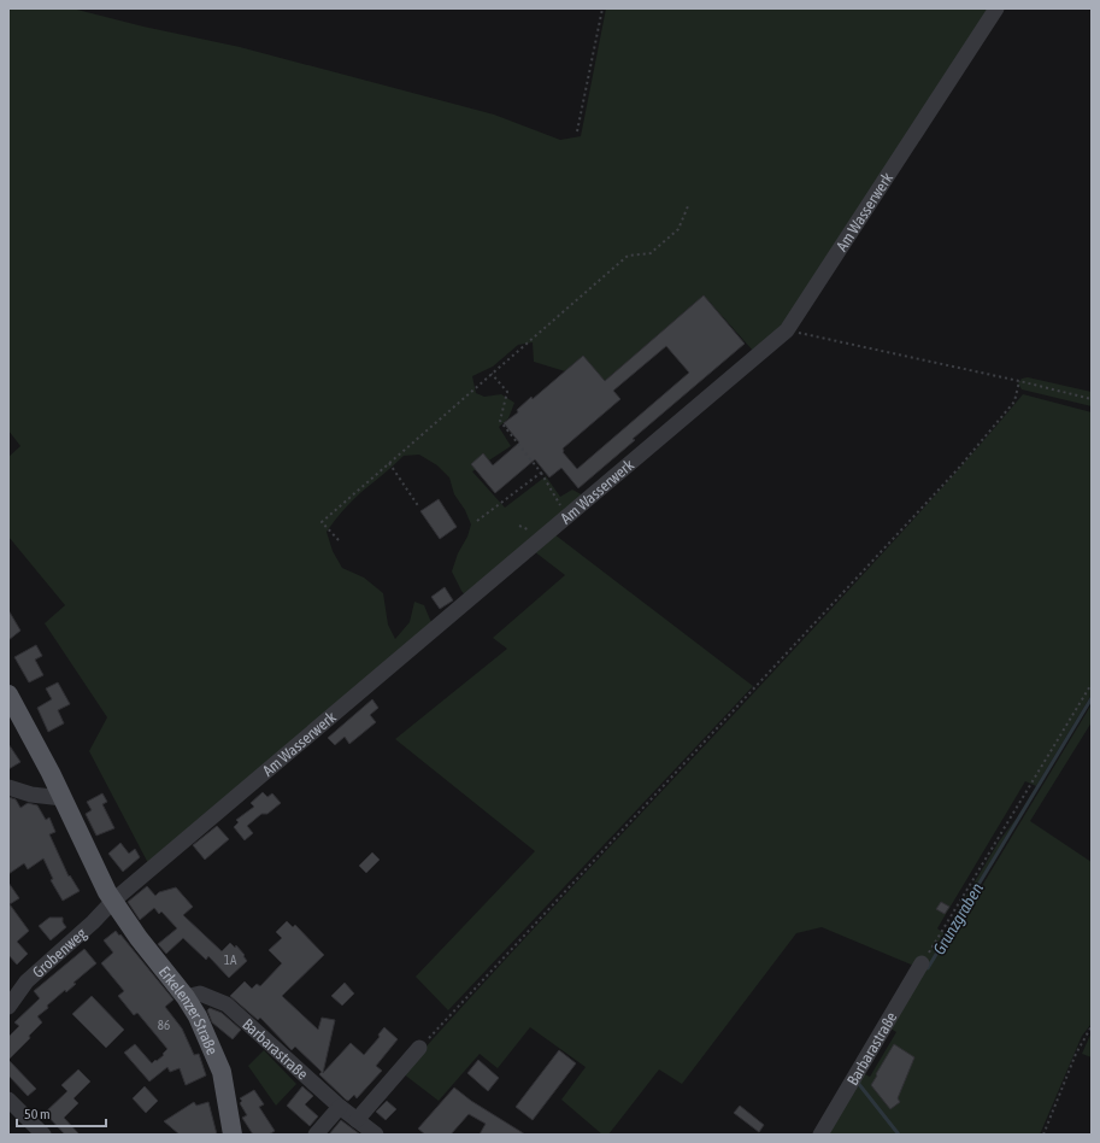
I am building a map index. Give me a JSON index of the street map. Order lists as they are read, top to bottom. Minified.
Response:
{"streets":{"main road":["Erkelenzer Straße"],"street":["Am Wasserwerk","Grobenweg","Barbarastraße"]},"crossings":[["Am Wasserwerk","Grobenweg"],["Am Wasserwerk","Erkelenzer Straße"],["Grobenweg","Erkelenzer Straße"],["Erkelenzer Straße","Barbarastraße"]],"water":["Grunzgraben"],"house_numbers":["1A","86"],"scale_bar":"50 m"}
